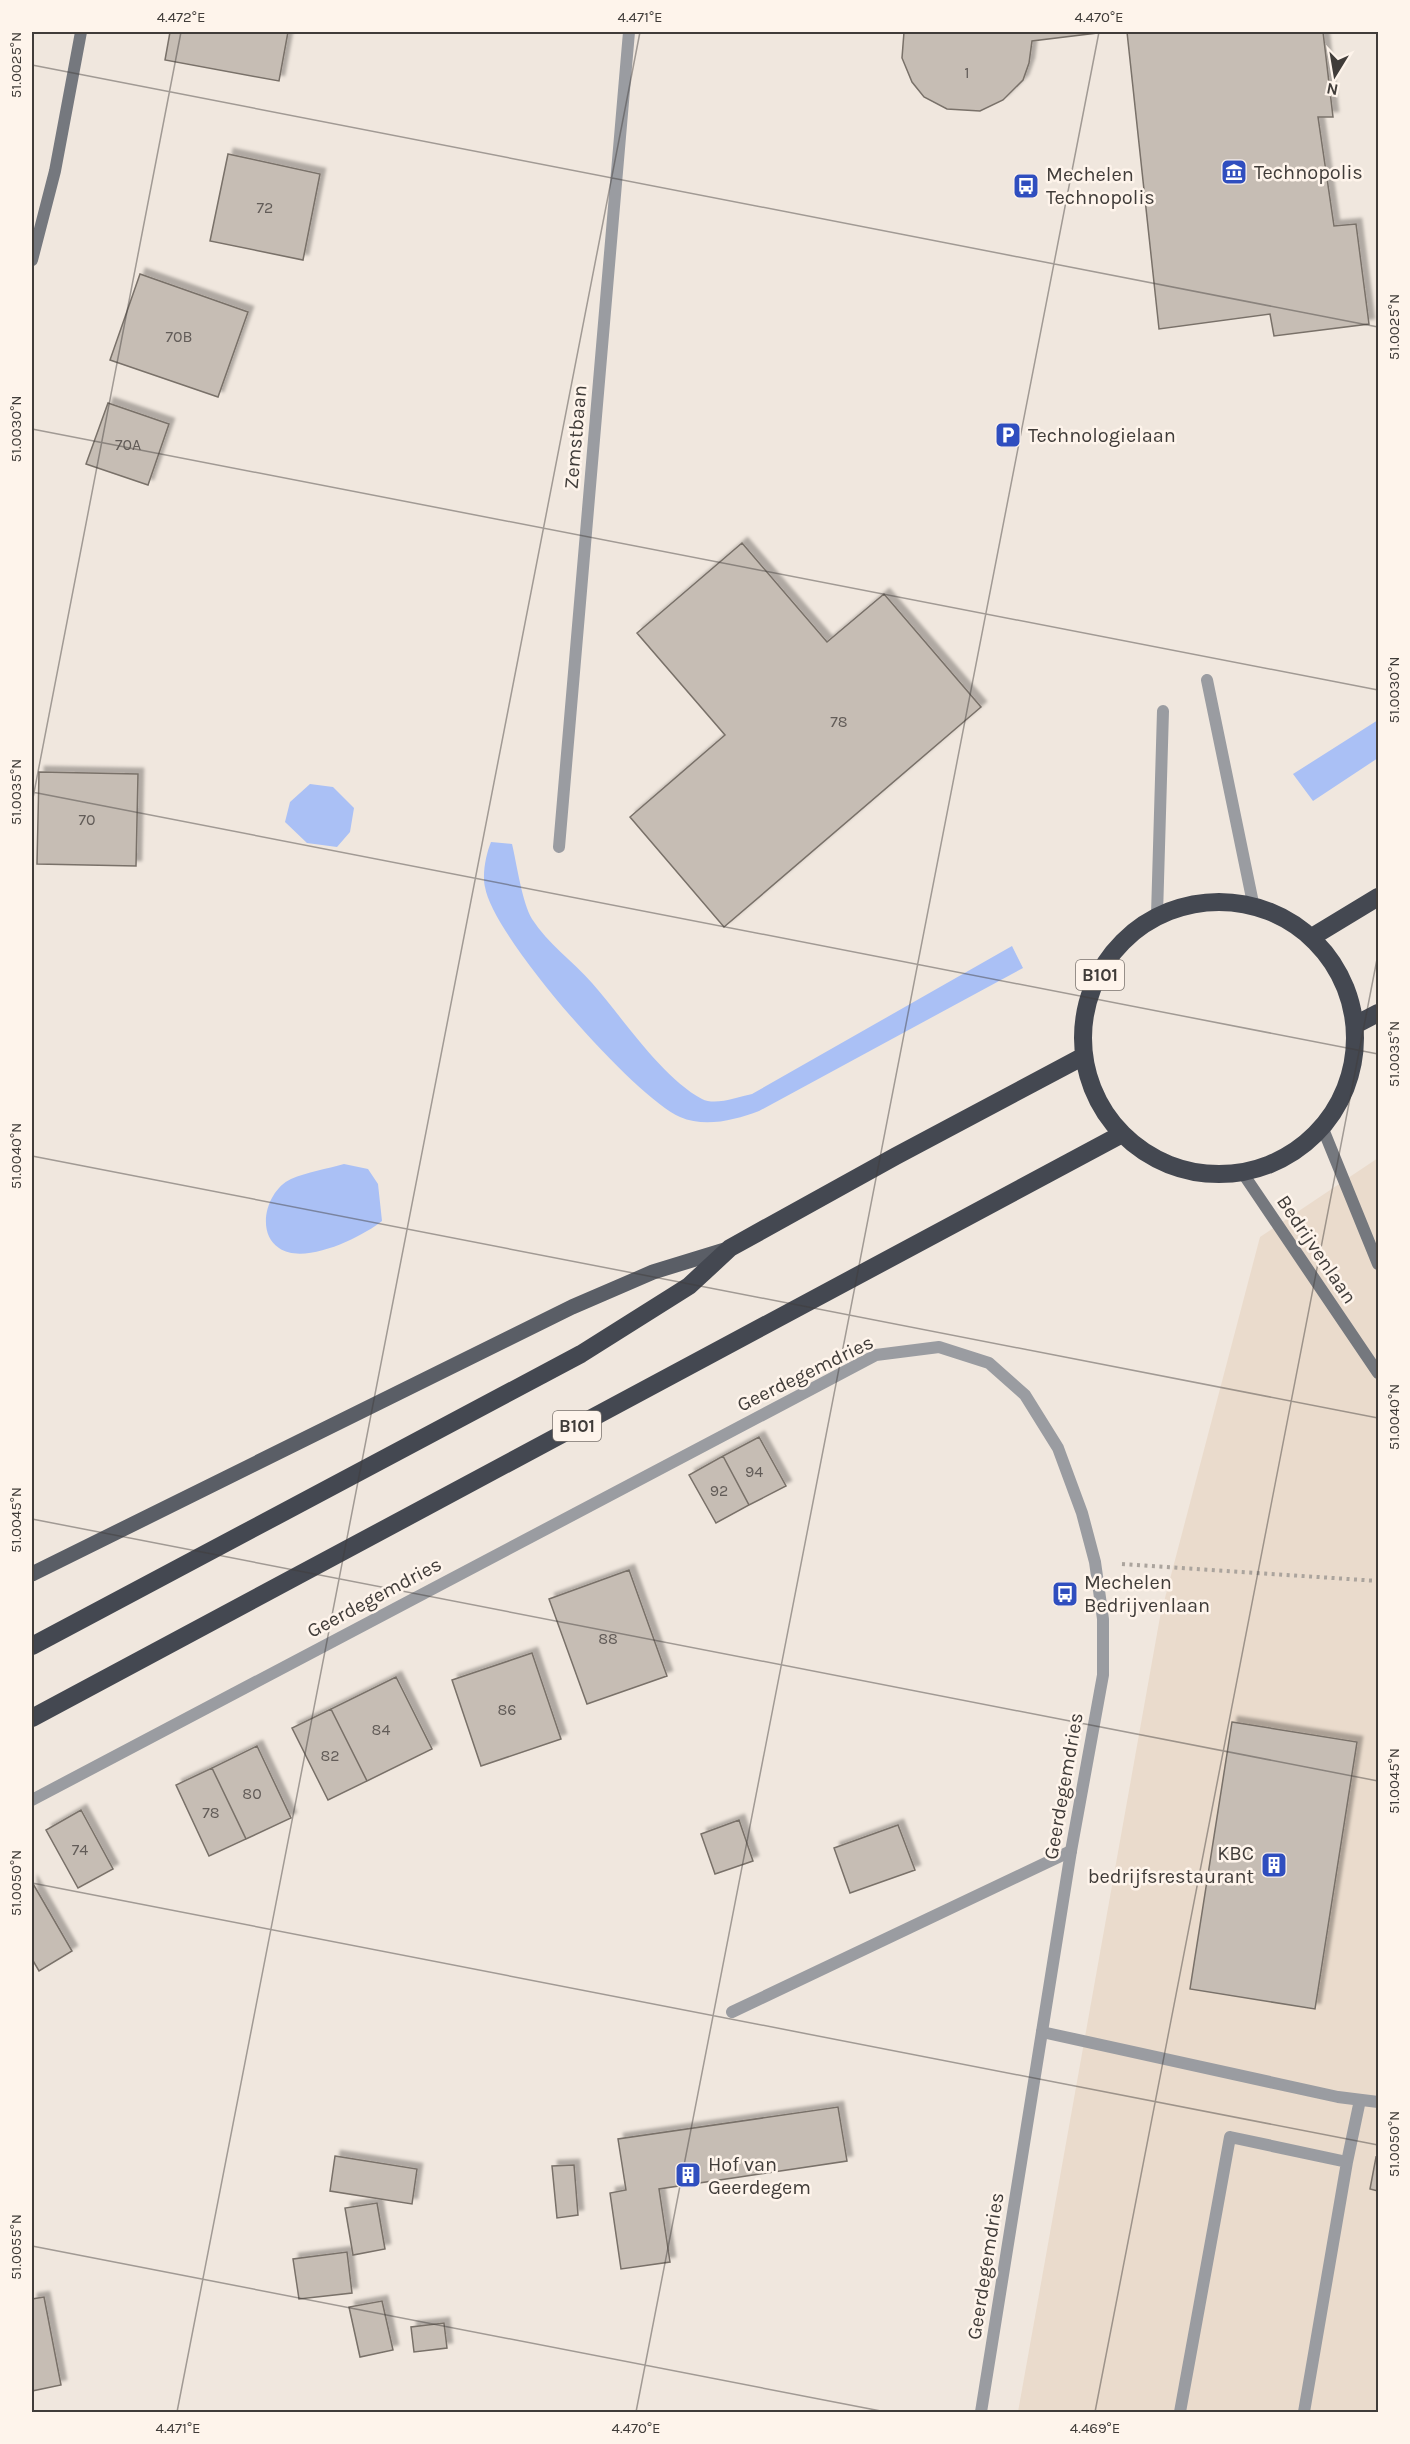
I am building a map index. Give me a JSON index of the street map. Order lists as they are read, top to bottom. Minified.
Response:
{"streets":{"highway":["B101"],"main road":["Bedrijvenlaan"],"street":["Zemstbaan","Geerdegemdries"]},"crossings":[["B101","Bedrijvenlaan"]],"places":{"museum":["Technopolis"],"bus stop":["Mechelen Technopolis","Mechelen Bedrijvenlaan"],"parking":["Technologielaan"],"building":["KBC bedrijfsrestaurant","Hof van Geerdegem"]},"house_numbers":["1","72","70B","70A","78","70","94","92","88","86","84","82","80","78","74"],"north":"bottom","coordinates":["4.472°E","4.471°E","4.470°E","51.0025°N","51.0030°N","51.0035°N","51.0040°N","51.0045°N","51.0050°N","51.0055°N","4.469°E"]}
